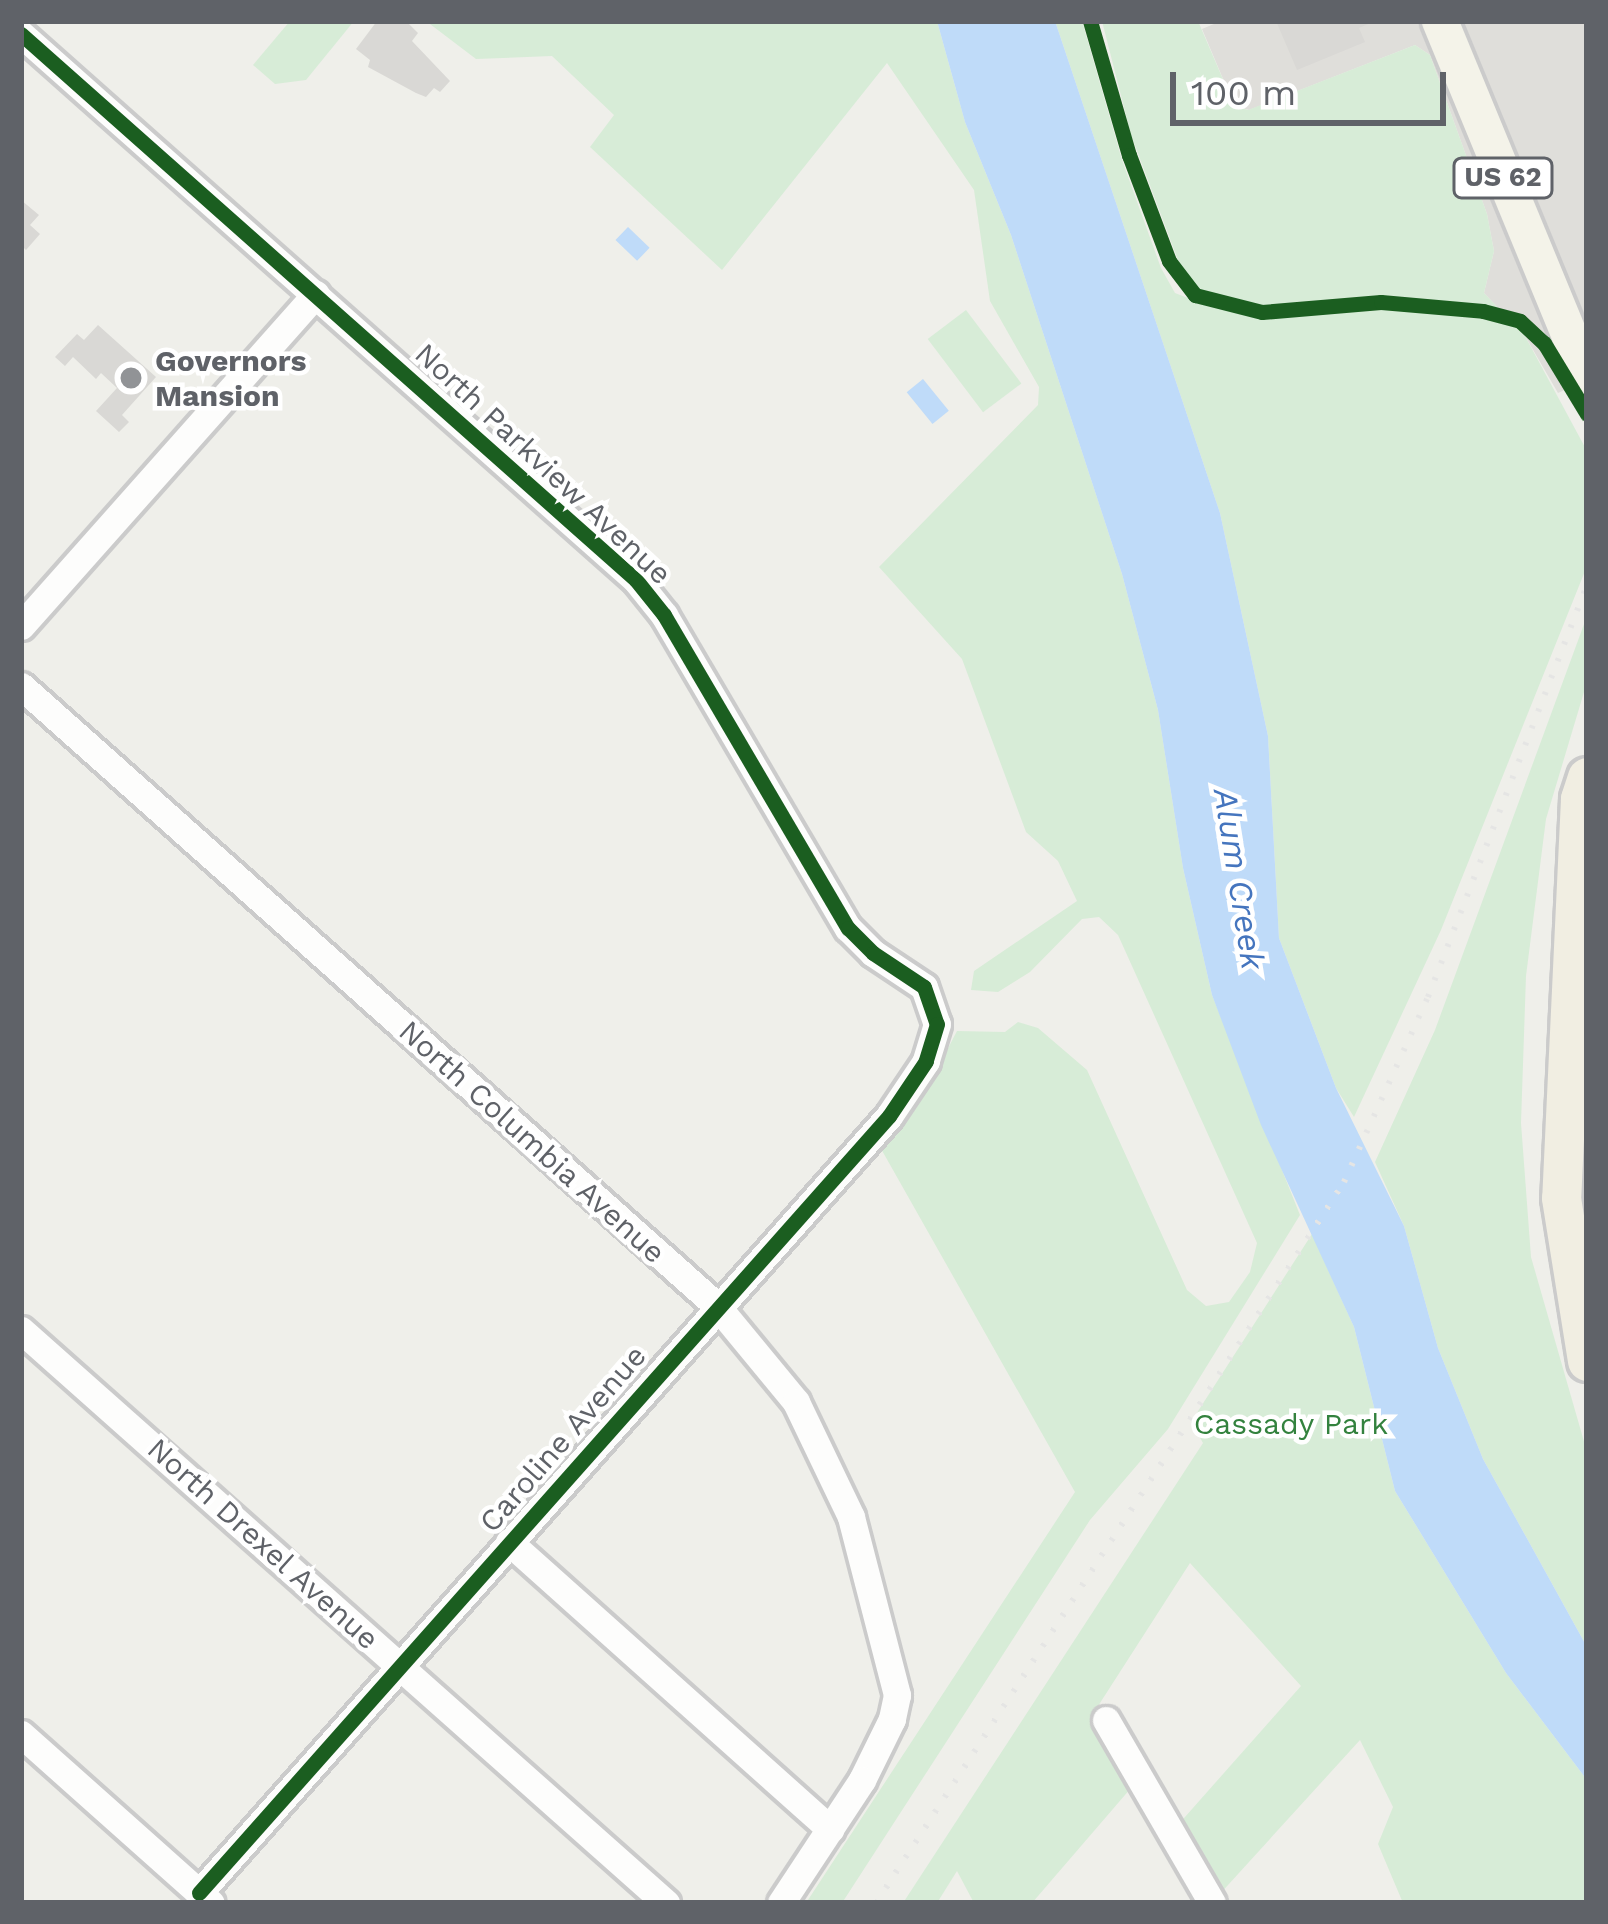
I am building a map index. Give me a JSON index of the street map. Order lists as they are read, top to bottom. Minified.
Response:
{"streets":{"main road":["US 62"],"street":["North Parkview Avenue","North Columbia Avenue","Caroline Avenue","North Drexel Avenue"]},"crossings":[["North Parkview Avenue","Caroline Avenue"],["North Columbia Avenue","Caroline Avenue"],["Caroline Avenue","North Drexel Avenue"]],"water":["Alum Creek"],"parks":["Cassady Park"],"places":["Governors Mansion"],"scale_bar":"100 m"}
